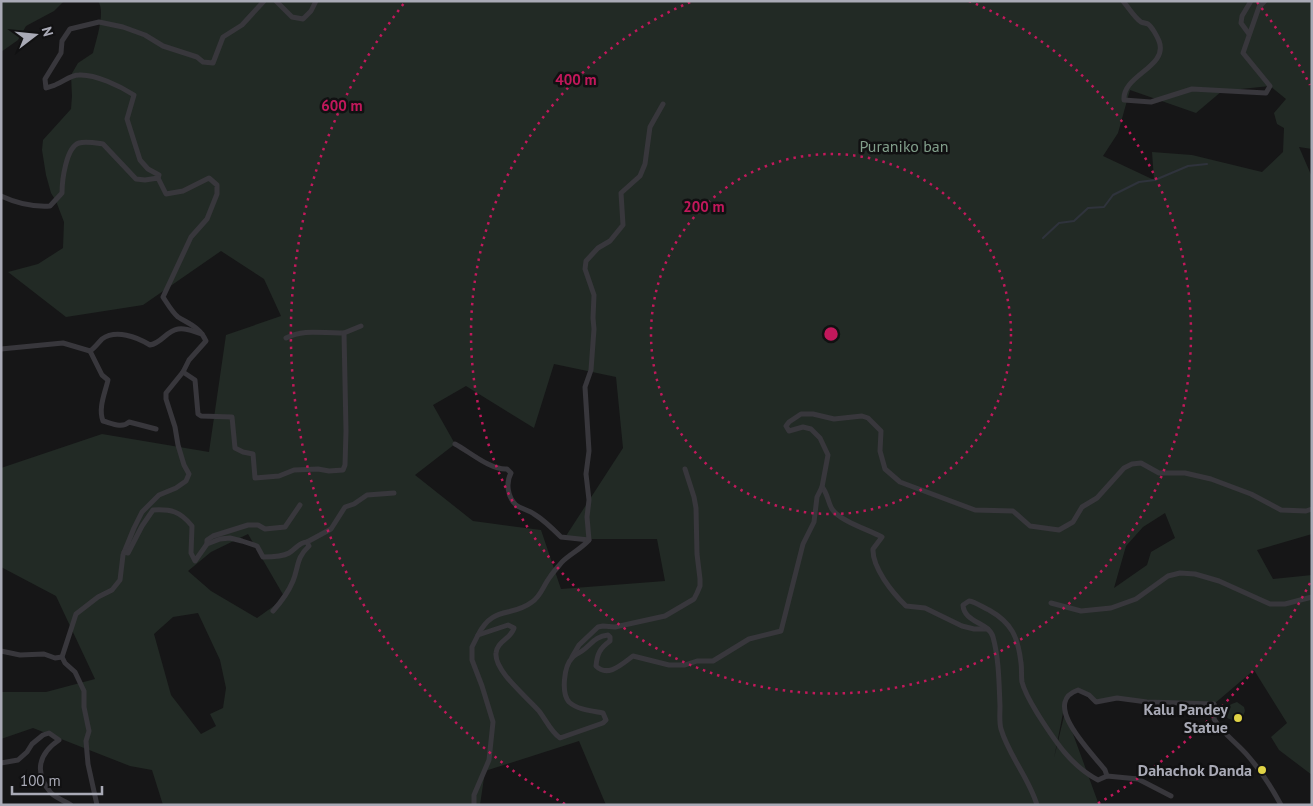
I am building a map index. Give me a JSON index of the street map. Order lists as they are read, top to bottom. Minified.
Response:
{"parks":["Puraniko ban"],"places":["Kalu Pandey Statue","Dahachok Danda"],"scale_bar":"100 m","north":"right","rings":["400 m","600 m","200 m"]}
